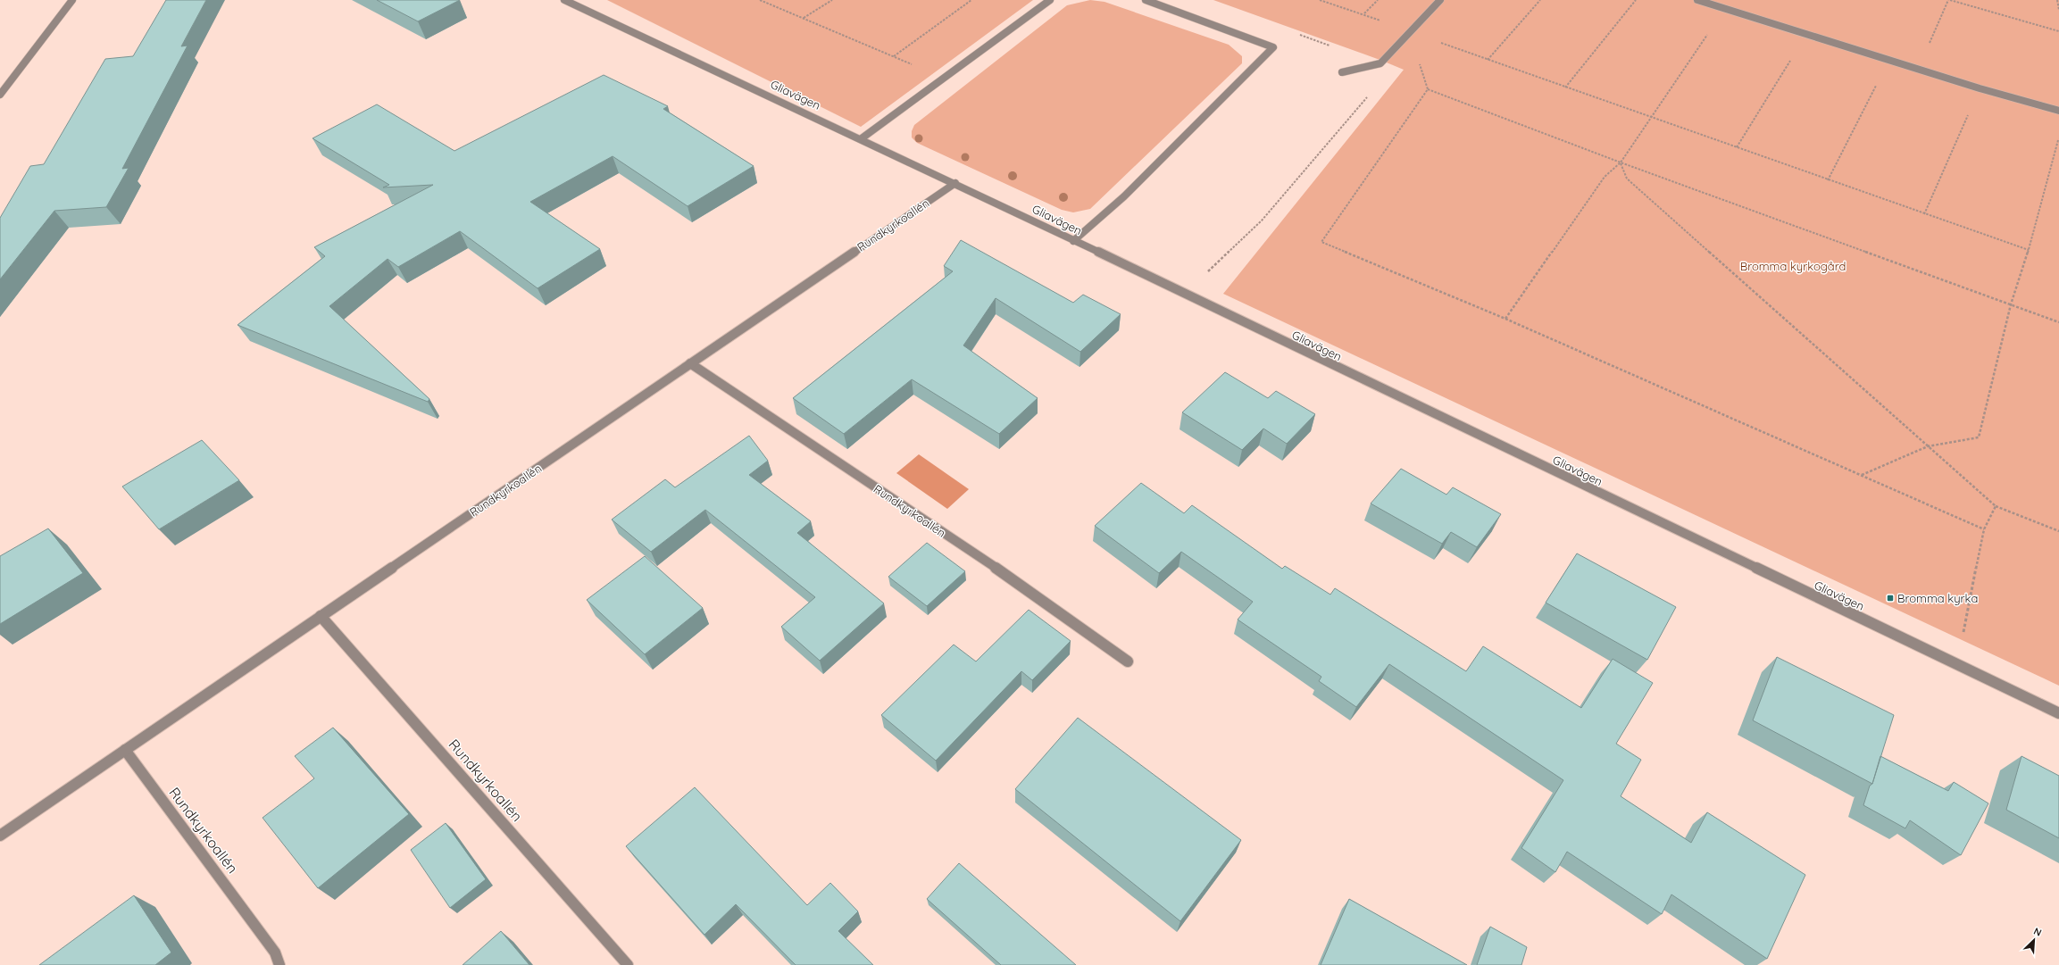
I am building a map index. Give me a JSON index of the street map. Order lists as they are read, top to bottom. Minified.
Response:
{"streets":{"street":["Gliavägen","Rundkyrkoallén"]},"crossings":[["Gliavägen","Rundkyrkoallén"]],"parks":["Bromma kyrkogård"],"places":{"transit":["Bromma kyrka"]},"north":"top right"}
